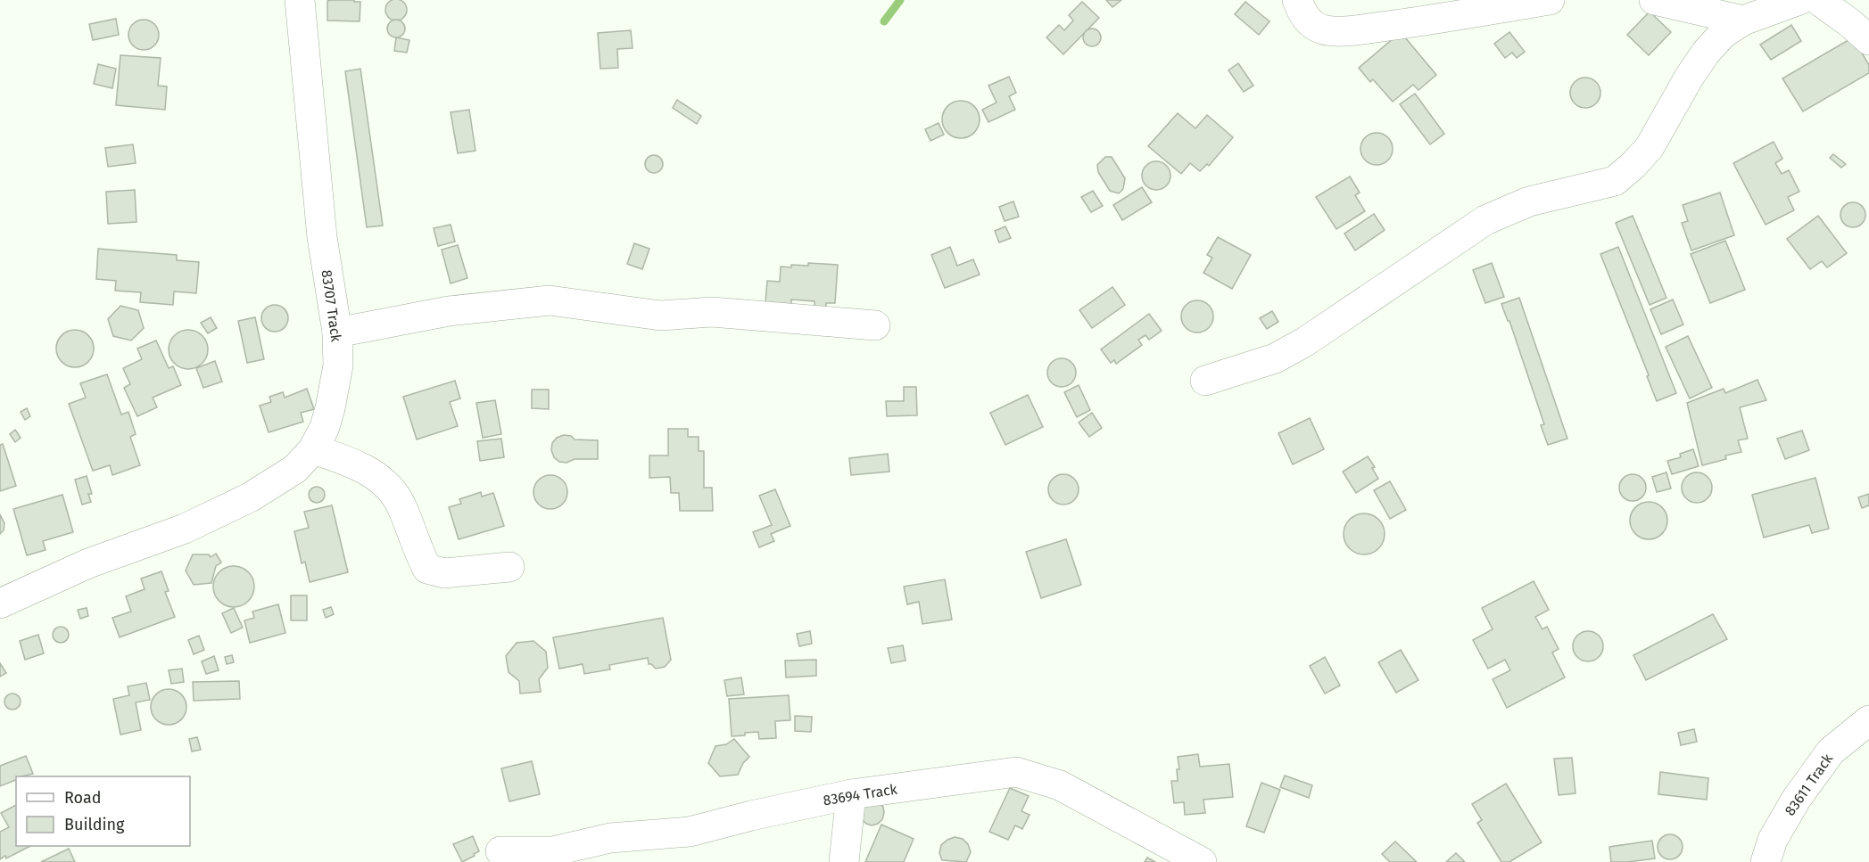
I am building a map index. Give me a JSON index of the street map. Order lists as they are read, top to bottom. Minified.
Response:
{"streets":{"street":["83707 Track","83611 Track","83694 Track"]},"legend":["Road","Building"]}
